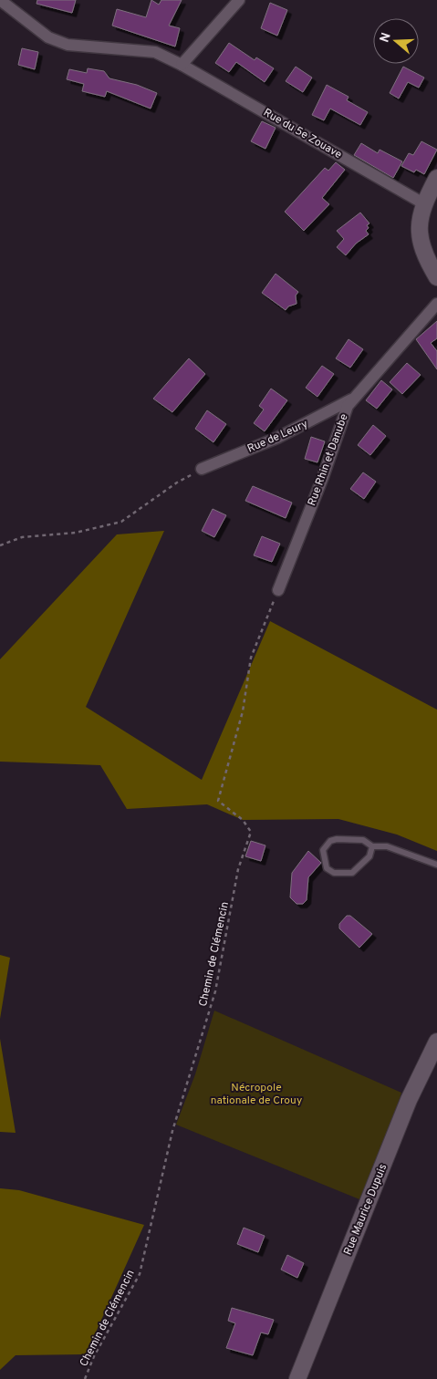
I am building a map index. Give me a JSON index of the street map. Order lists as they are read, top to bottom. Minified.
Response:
{"streets":{"main road":["Rue Maurice Dupuis"],"street":["Rue du 5e Zouave","Rue de Leury","Rue Rhin et Danube"],"path":["Chemin de Clémencin"]},"crossings":[["Rue de Leury","Rue Rhin et Danube"],["Rue Rhin et Danube","Chemin de Clémencin"]],"parks":["Nécropole nationale de Crouy"],"north":"left"}
